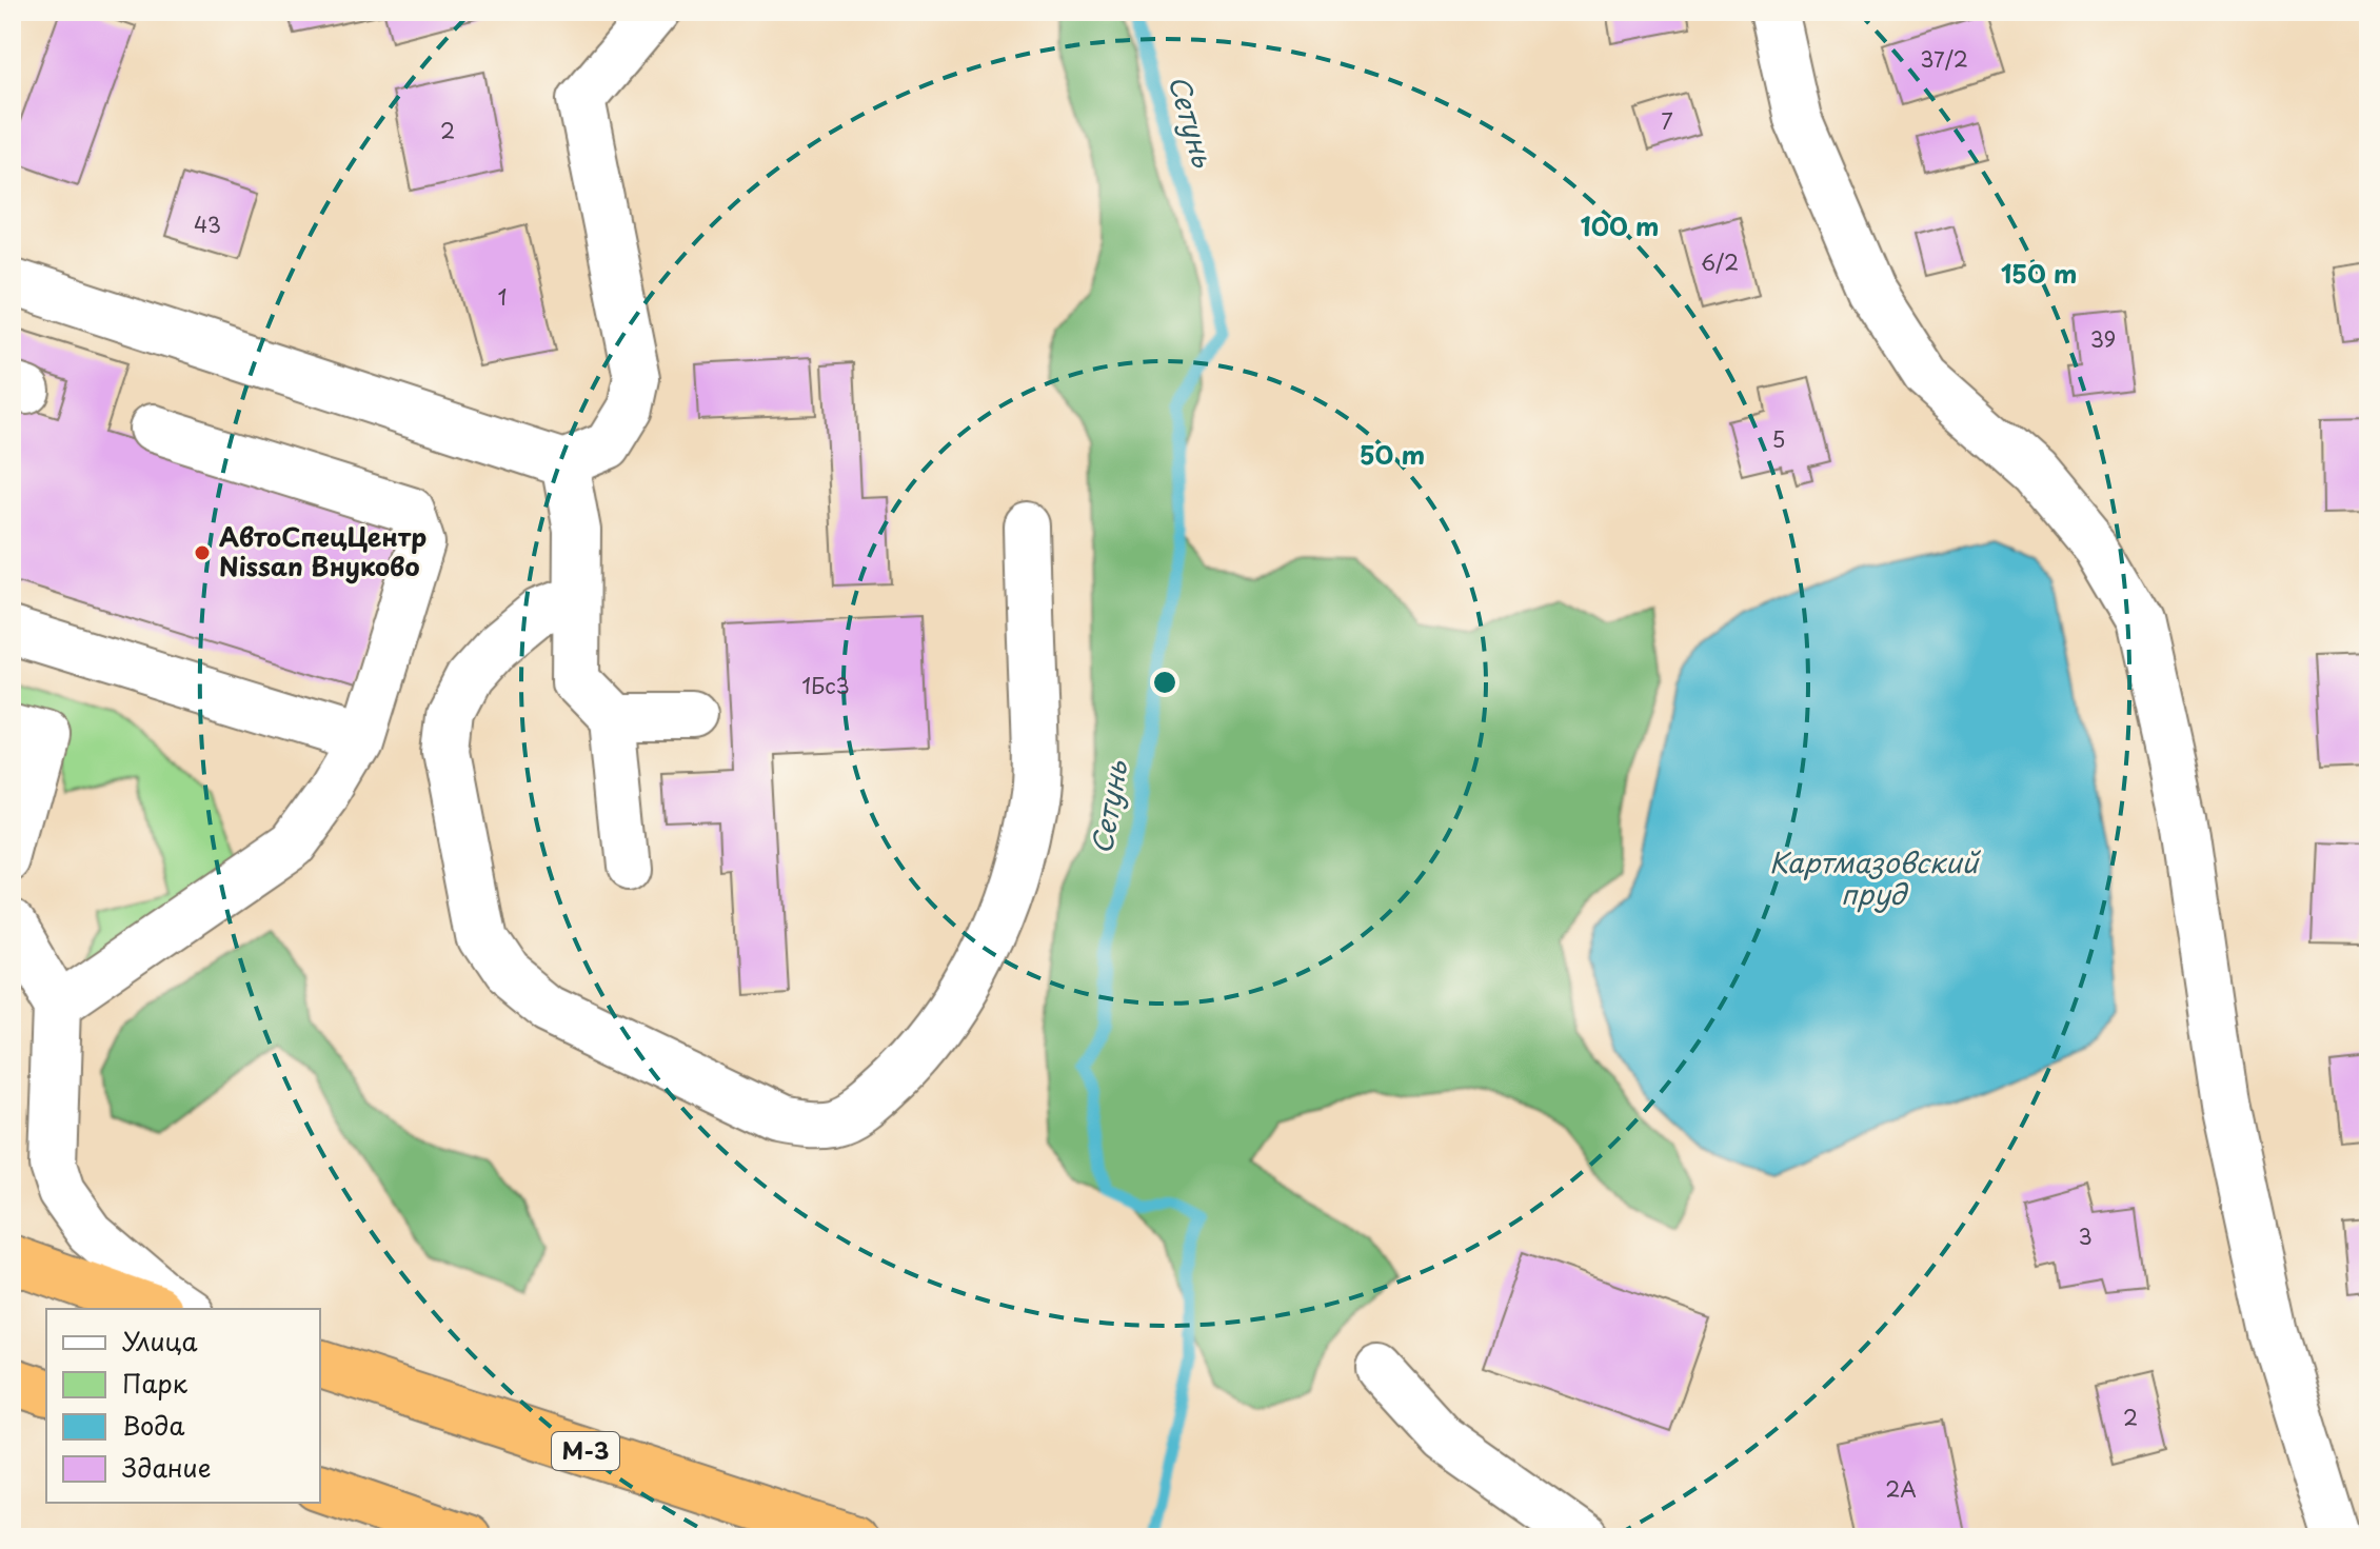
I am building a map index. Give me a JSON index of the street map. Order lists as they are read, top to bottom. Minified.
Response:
{"streets":{"highway":["М-3"]},"water":["Сетунь","Картмазовский пруд"],"places":["АвтоСпецЦентр Nissan Внуково"],"house_numbers":["37/2","7","2","43","6/2","1","39","5","1Бс3","3","2","2А"],"legend":["Улица","Парк","Вода","Здание"],"rings":["100 m","150 m","50 m"]}
